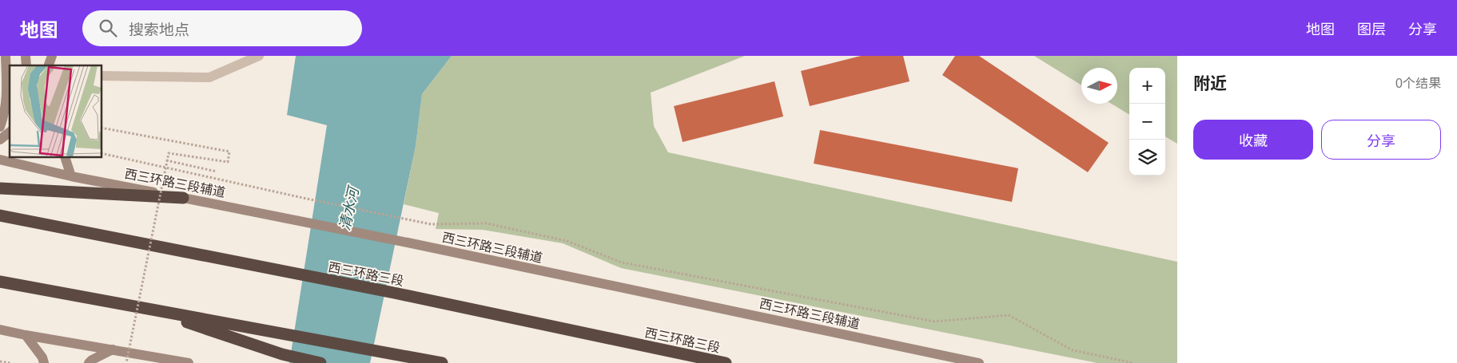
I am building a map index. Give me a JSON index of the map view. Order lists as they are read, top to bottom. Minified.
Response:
{"streets":{"highway":["西三环路三段"],"main road":["西三环路三段辅道"]},"water":["清水河"],"north":"right","page":{"header":"地图","search":"搜索地点","nav":["地图","图层","分享"],"heading":["附近","0个结果"],"map_buttons":["+","−"],"buttons":["收藏","分享"]}}
